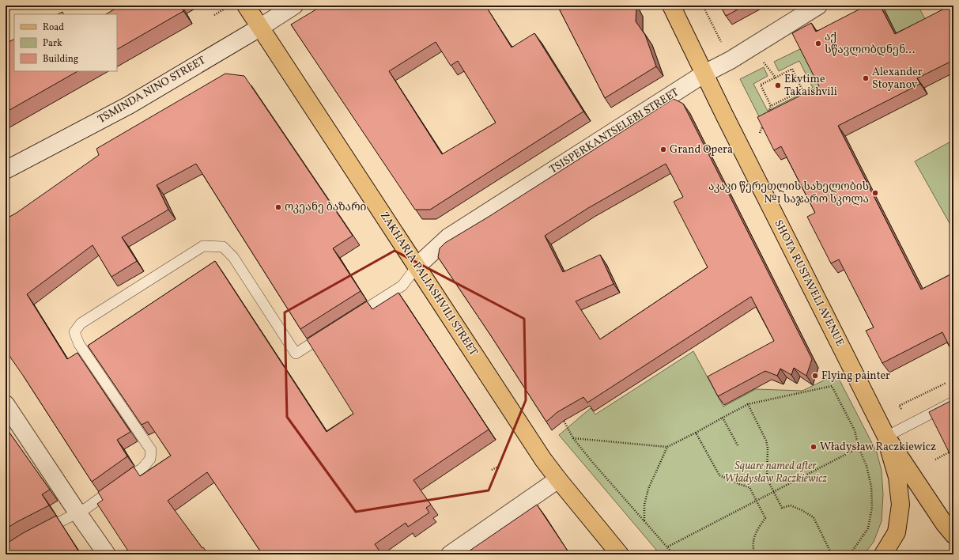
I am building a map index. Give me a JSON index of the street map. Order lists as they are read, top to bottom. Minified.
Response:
{"streets":{"main road":["SHOTA RUSTAVELI AVENUE","ZAKHARIA PALIASHVILI STREET"],"street":["TSMINDA NINO STREET","TSISPERKANTSELEBI STREET"]},"crossings":[["TSMINDA NINO STREET","ZAKHARIA PALIASHVILI STREET"],["TSISPERKANTSELEBI STREET","SHOTA RUSTAVELI AVENUE"],["TSISPERKANTSELEBI STREET","ZAKHARIA PALIASHVILI STREET"]],"parks":["Square named after Władysław Raczkiewicz"],"places":["აქ სწავლობდნენ...","Alexander Stoyanov","Ekvtime Takaishvili","Grand Opera","აკაკი წერეთლის სახელობის №1 საჯარო სკოლა","ოკეანე ბაზარი","Flying painter","Władysław Raczkiewicz"],"legend":["Road","Park","Building"]}
